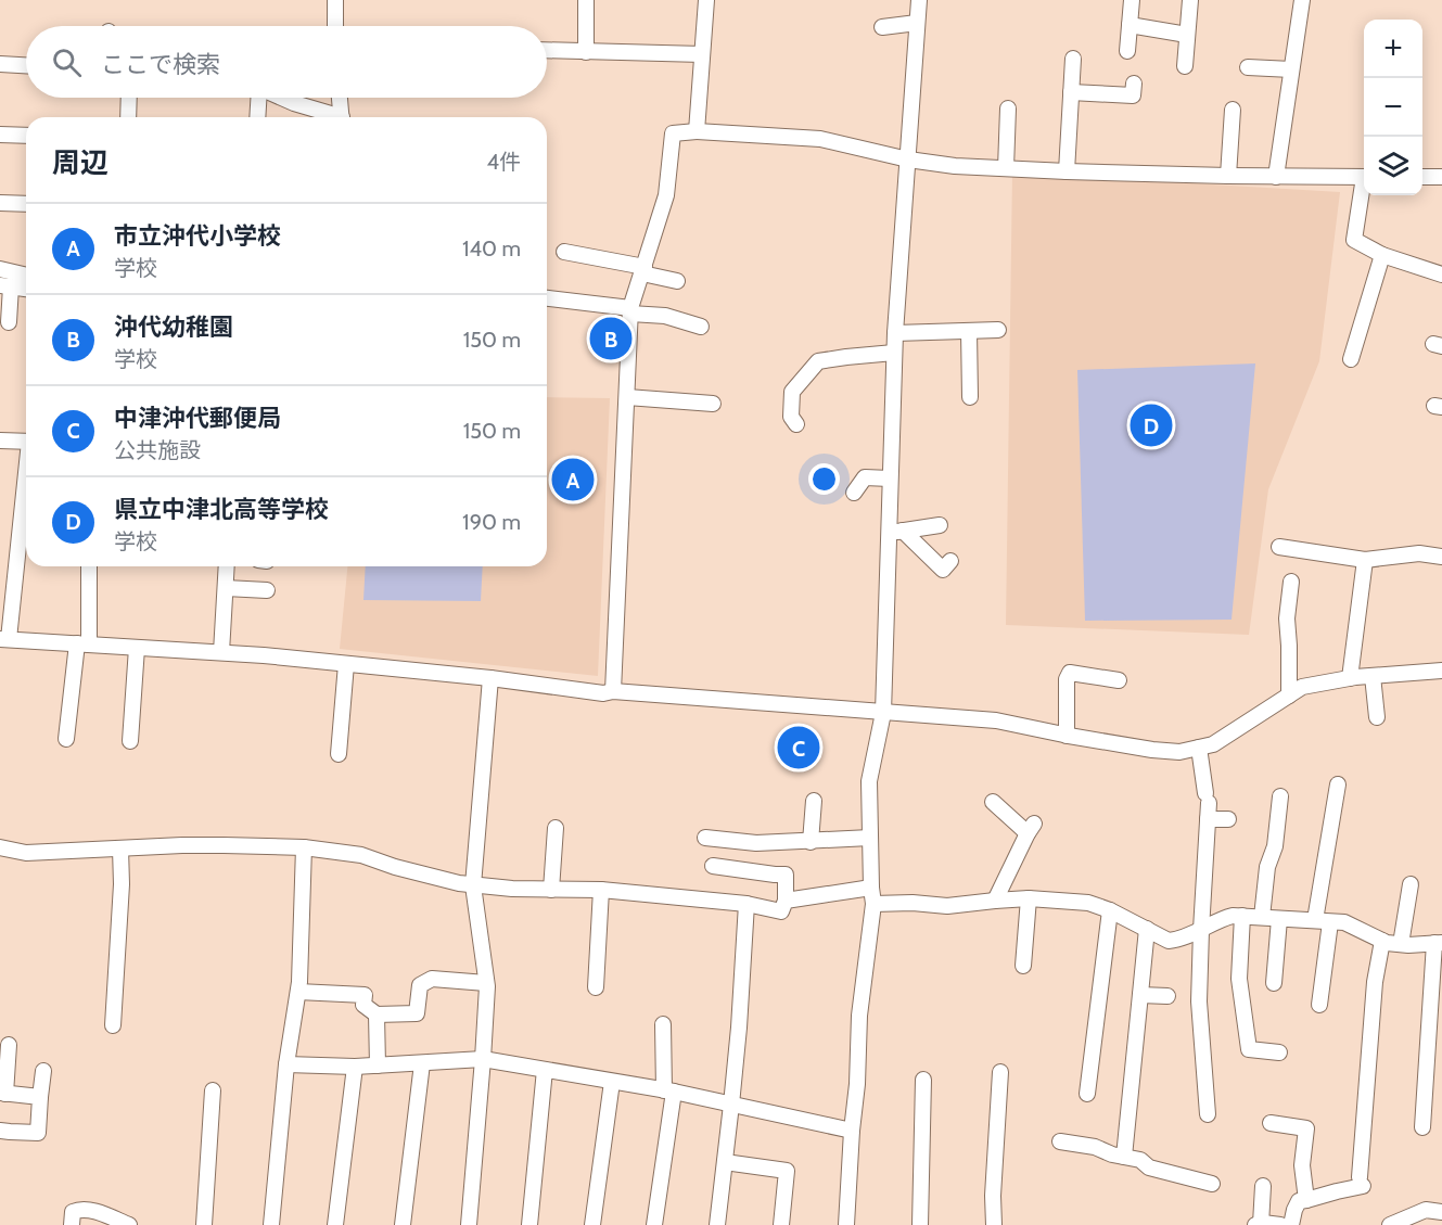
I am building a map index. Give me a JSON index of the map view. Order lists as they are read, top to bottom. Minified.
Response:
{"page":{"map_buttons":["+","−"],"search":"ここで検索","heading":["周辺","4件"],"list":[{"mark":"A","name":"市立沖代小学校","note":"学校","value":"140 m"},{"mark":"B","name":"沖代幼稚園","note":"学校","value":"150 m"},{"mark":"C","name":"中津沖代郵便局","note":"公共施設","value":"150 m"},{"mark":"D","name":"県立中津北高等学校","note":"学校","value":"190 m"}],"pins":["B","D","A","C"]}}
